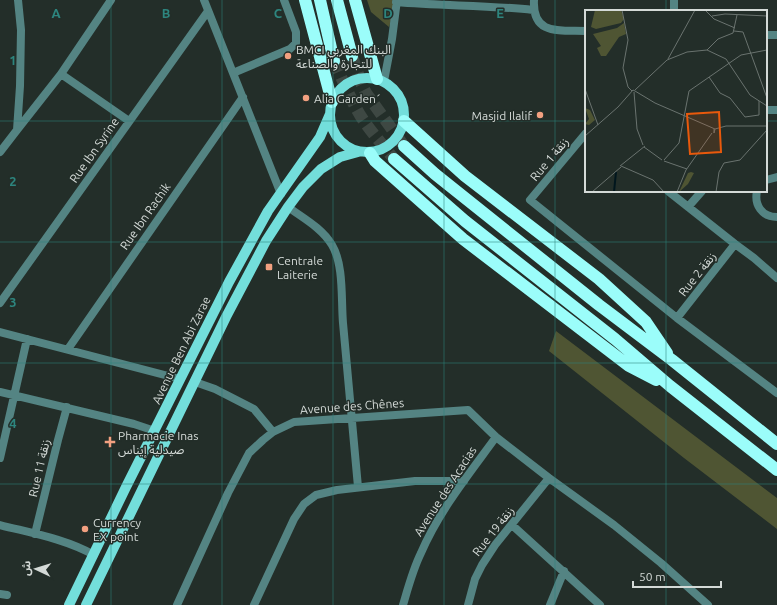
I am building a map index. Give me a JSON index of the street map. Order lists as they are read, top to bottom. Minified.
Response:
{"streets":{"main road":["Avenue Ben Abi Zarae"],"street":["Rue Ibn Syrine","Rue 1 زنقة","Rue Ibn Rachik","Rue 2 زنقة","Avenue des Chênes","Rue 11 زنقة","Avenue des Acacias","Rue 19 زنقة"]},"crossings":[["Rue 1 زنقة","Rue 2 زنقة"],["Avenue des Chênes","Avenue des Acacias"]],"places":{"other":["BMCI البنك المغربي للتجارة والصناعة","Alia Garden´","Masjid Ilalif","Currency EX point"],"transit":["Centrale Laiterie"],"health":["Pharmacie Inas صيدلية إيناس"]},"scale_bar":"50 m","north":"left","grid":{"columns":["A","B","C","D","E"],"rows":["1","2","3","4"]}}
